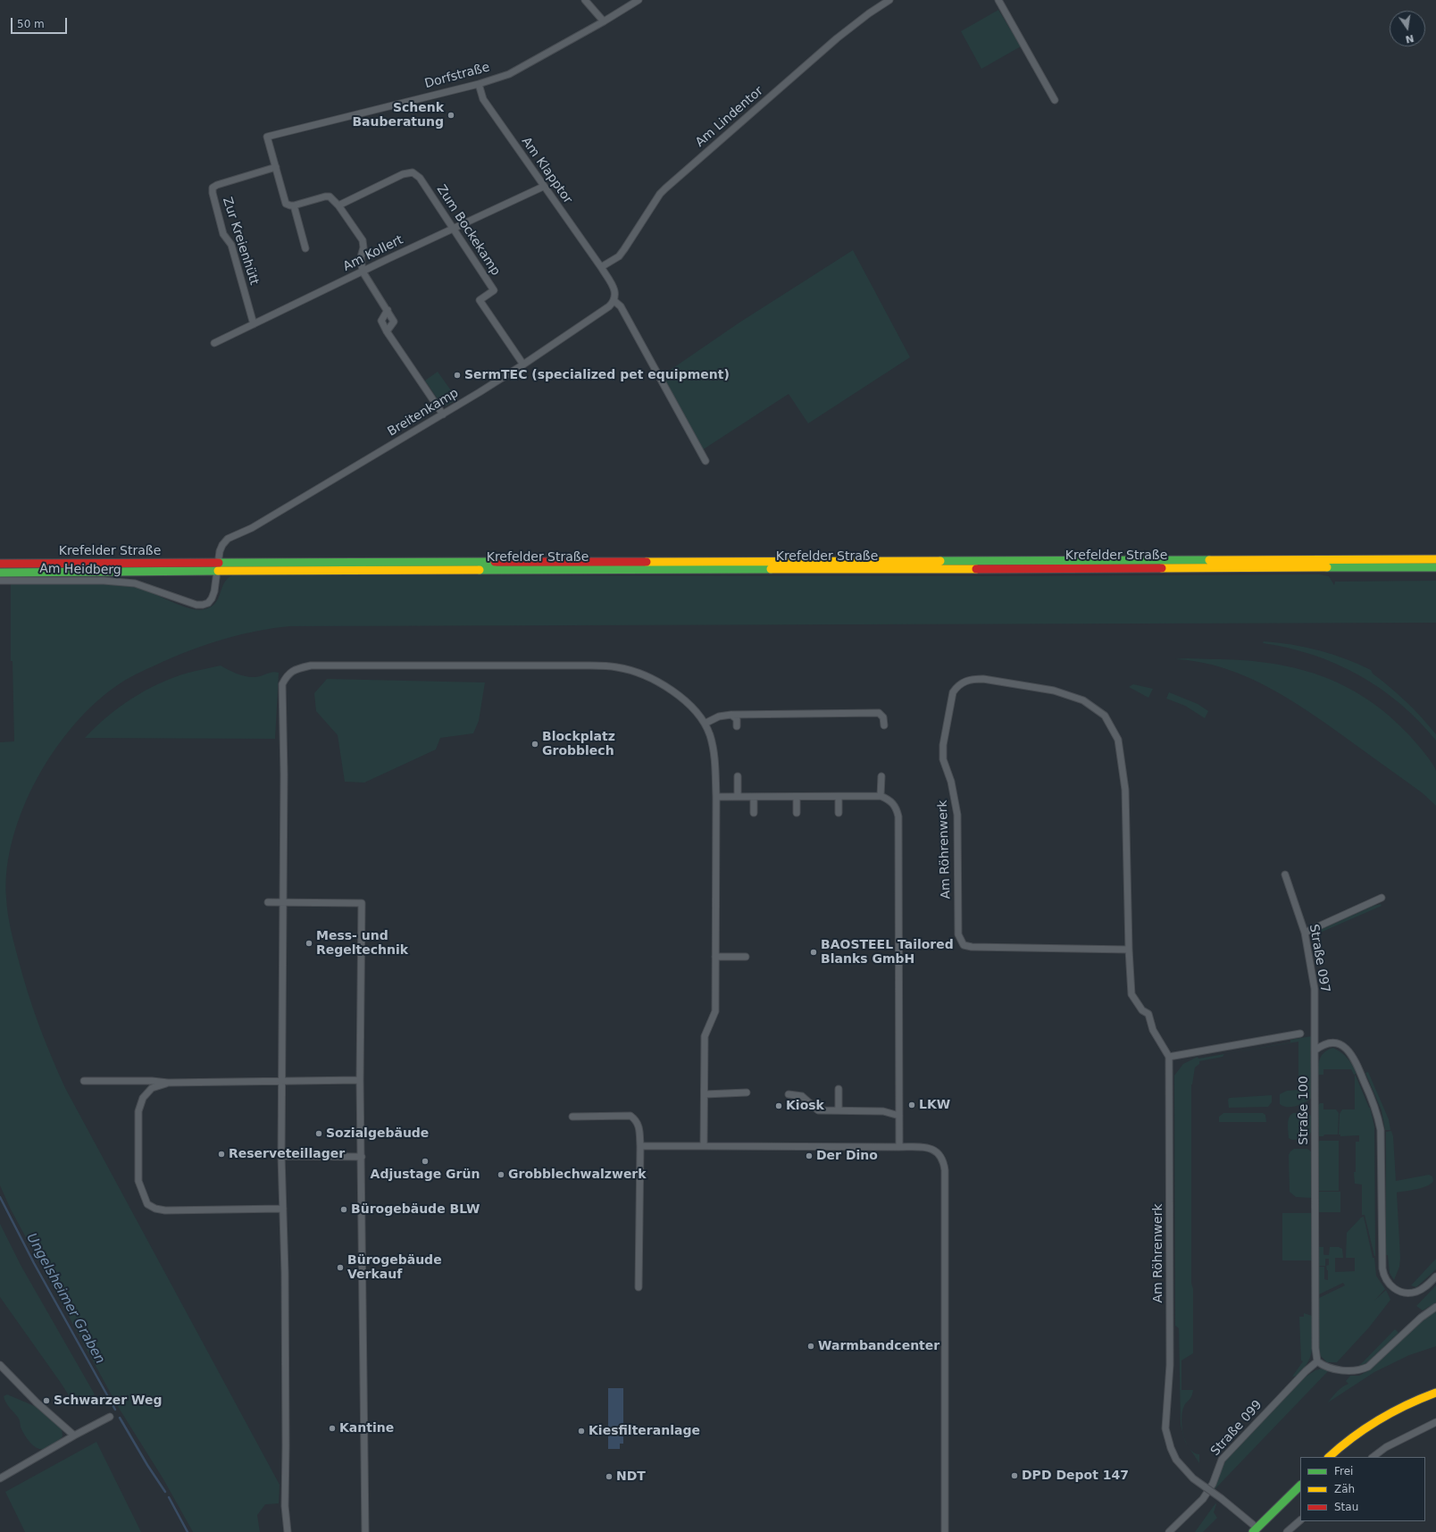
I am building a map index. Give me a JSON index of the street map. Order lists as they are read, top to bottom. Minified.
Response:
{"streets":{"main road":["Krefelder Straße"],"street":["Dorfstraße","Am Lindentor","Am Klapptor","Zum Bockekamp","Zur Kreienhütt","Am Kollert","Breitenkamp","Am Heidberg","Am Röhrenwerk","Straße 097","Straße 100","Straße 099"]},"crossings":[["Dorfstraße","Am Klapptor"],["Dorfstraße","Zur Kreienhütt"],["Am Lindentor","Am Klapptor"],["Am Klapptor","Am Kollert"],["Zum Bockekamp","Am Kollert"],["Zum Bockekamp","Breitenkamp"],["Zur Kreienhütt","Am Kollert"],["Breitenkamp","Krefelder Straße"],["Breitenkamp","Am Heidberg"],["Krefelder Straße","Am Heidberg"],["Straße 097","Straße 100"],["Straße 100","Straße 099"]],"water":["Ungelsheimer Graben"],"places":["Schenk Bauberatung","SermTEC (specialized pet equipment)","Blockplatz Grobblech","Mess- und Regeltechnik","BAOSTEEL Tailored Blanks GmbH","LKW","Kiosk","Sozialgebäude","Reserveteillager","Der Dino","Adjustage Grün","Grobblechwalzwerk","Bürogebäude BLW","Bürogebäude Verkauf","Warmbandcenter","Schwarzer Weg","Kantine","Kiesfilteranlage","DPD Depot 147","NDT"],"legend":["Frei","Zäh","Stau"],"scale_bar":"50 m","north":"bottom"}
